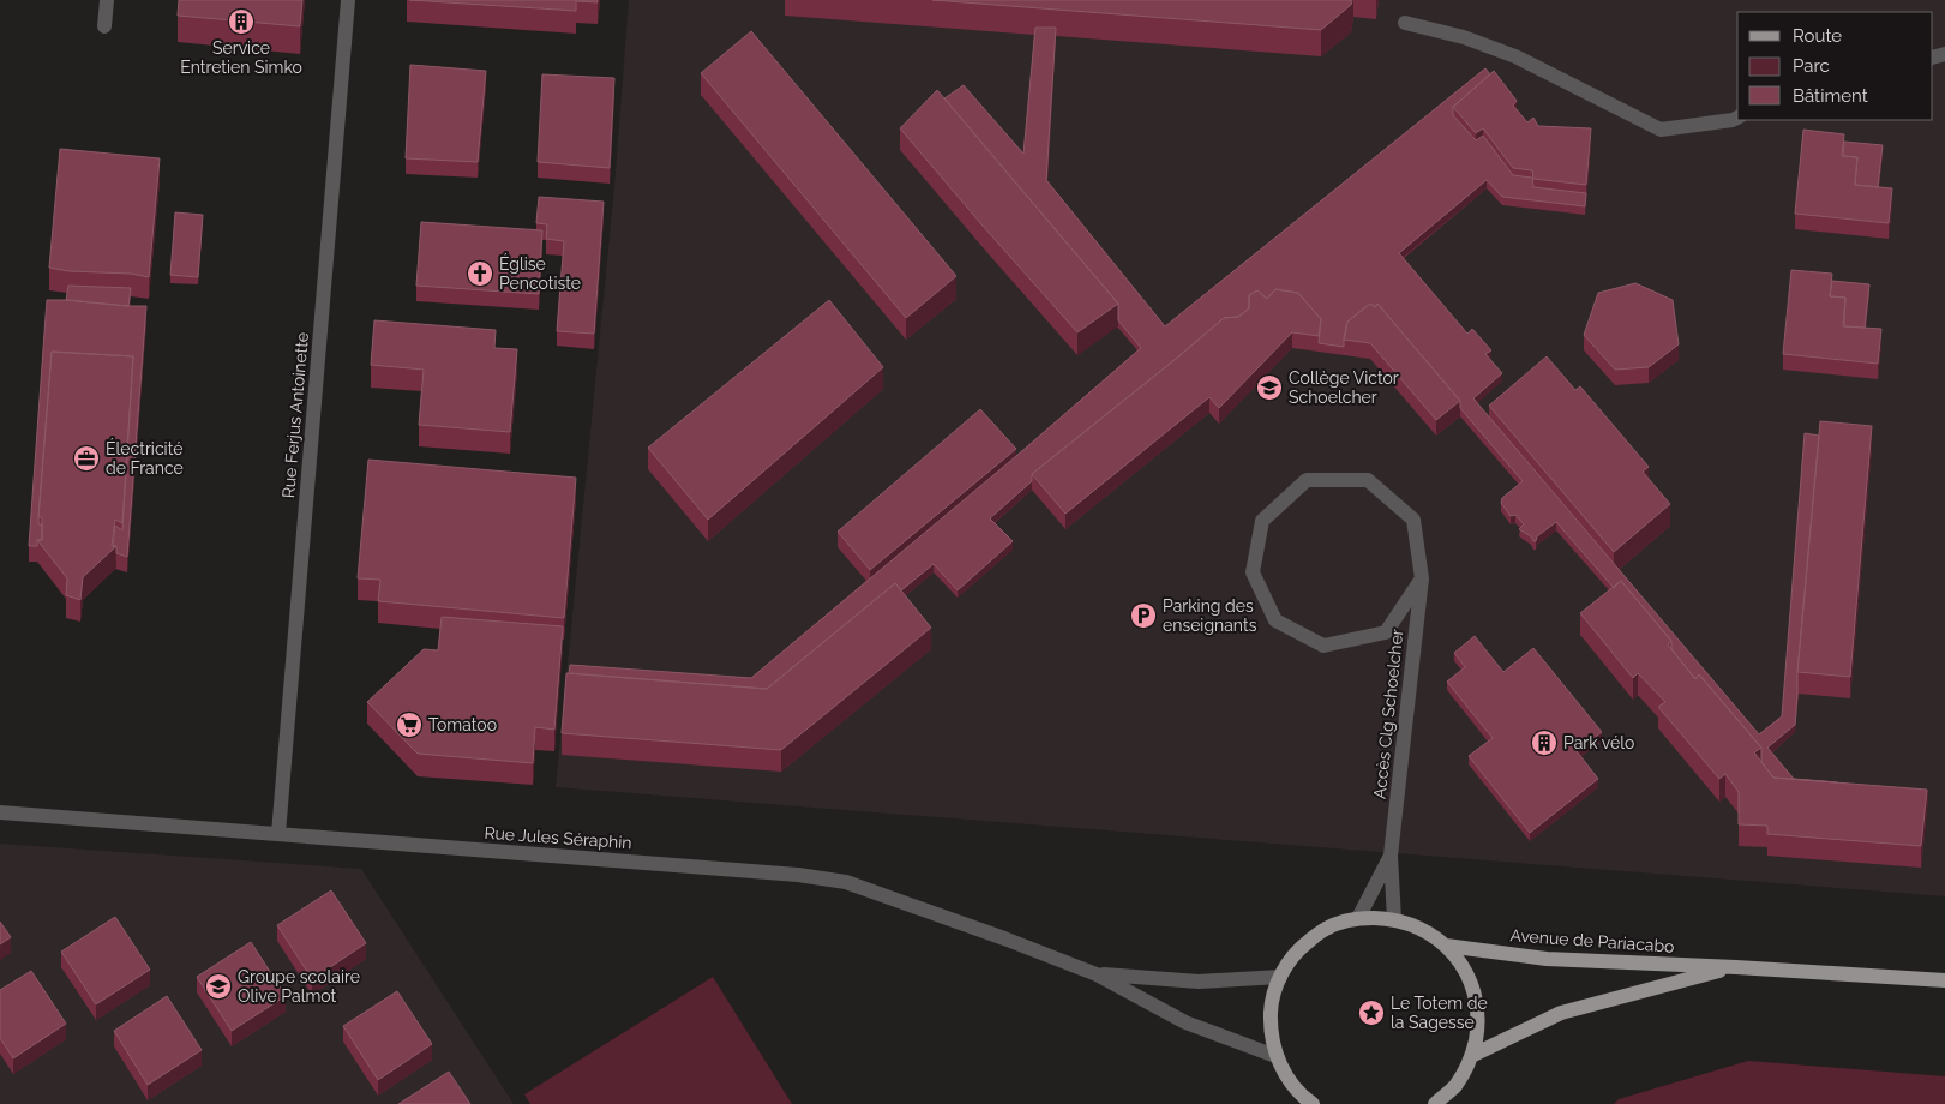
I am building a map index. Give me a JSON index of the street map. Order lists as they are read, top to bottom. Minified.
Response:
{"streets":{"main road":["Avenue de Pariacabo"],"street":["Rue Ferjus Antoinette","Accès Clg Schoelcher","Rue Jules Séraphin"]},"crossings":[["Rue Ferjus Antoinette","Rue Jules Séraphin"]],"places":{"building":["Service Entretien Simko","Park vélo"],"church":["Église Pencotiste"],"school or university":["Collège Victor Schoelcher","Groupe scolaire Olive Palmot"],"office":["Électricité de France"],"parking":["Parking des enseignants"],"supermarket":["Tomatoo"],"place":["Le Totem de la Sagesse"]},"legend":["Route","Parc","Bâtiment"]}
